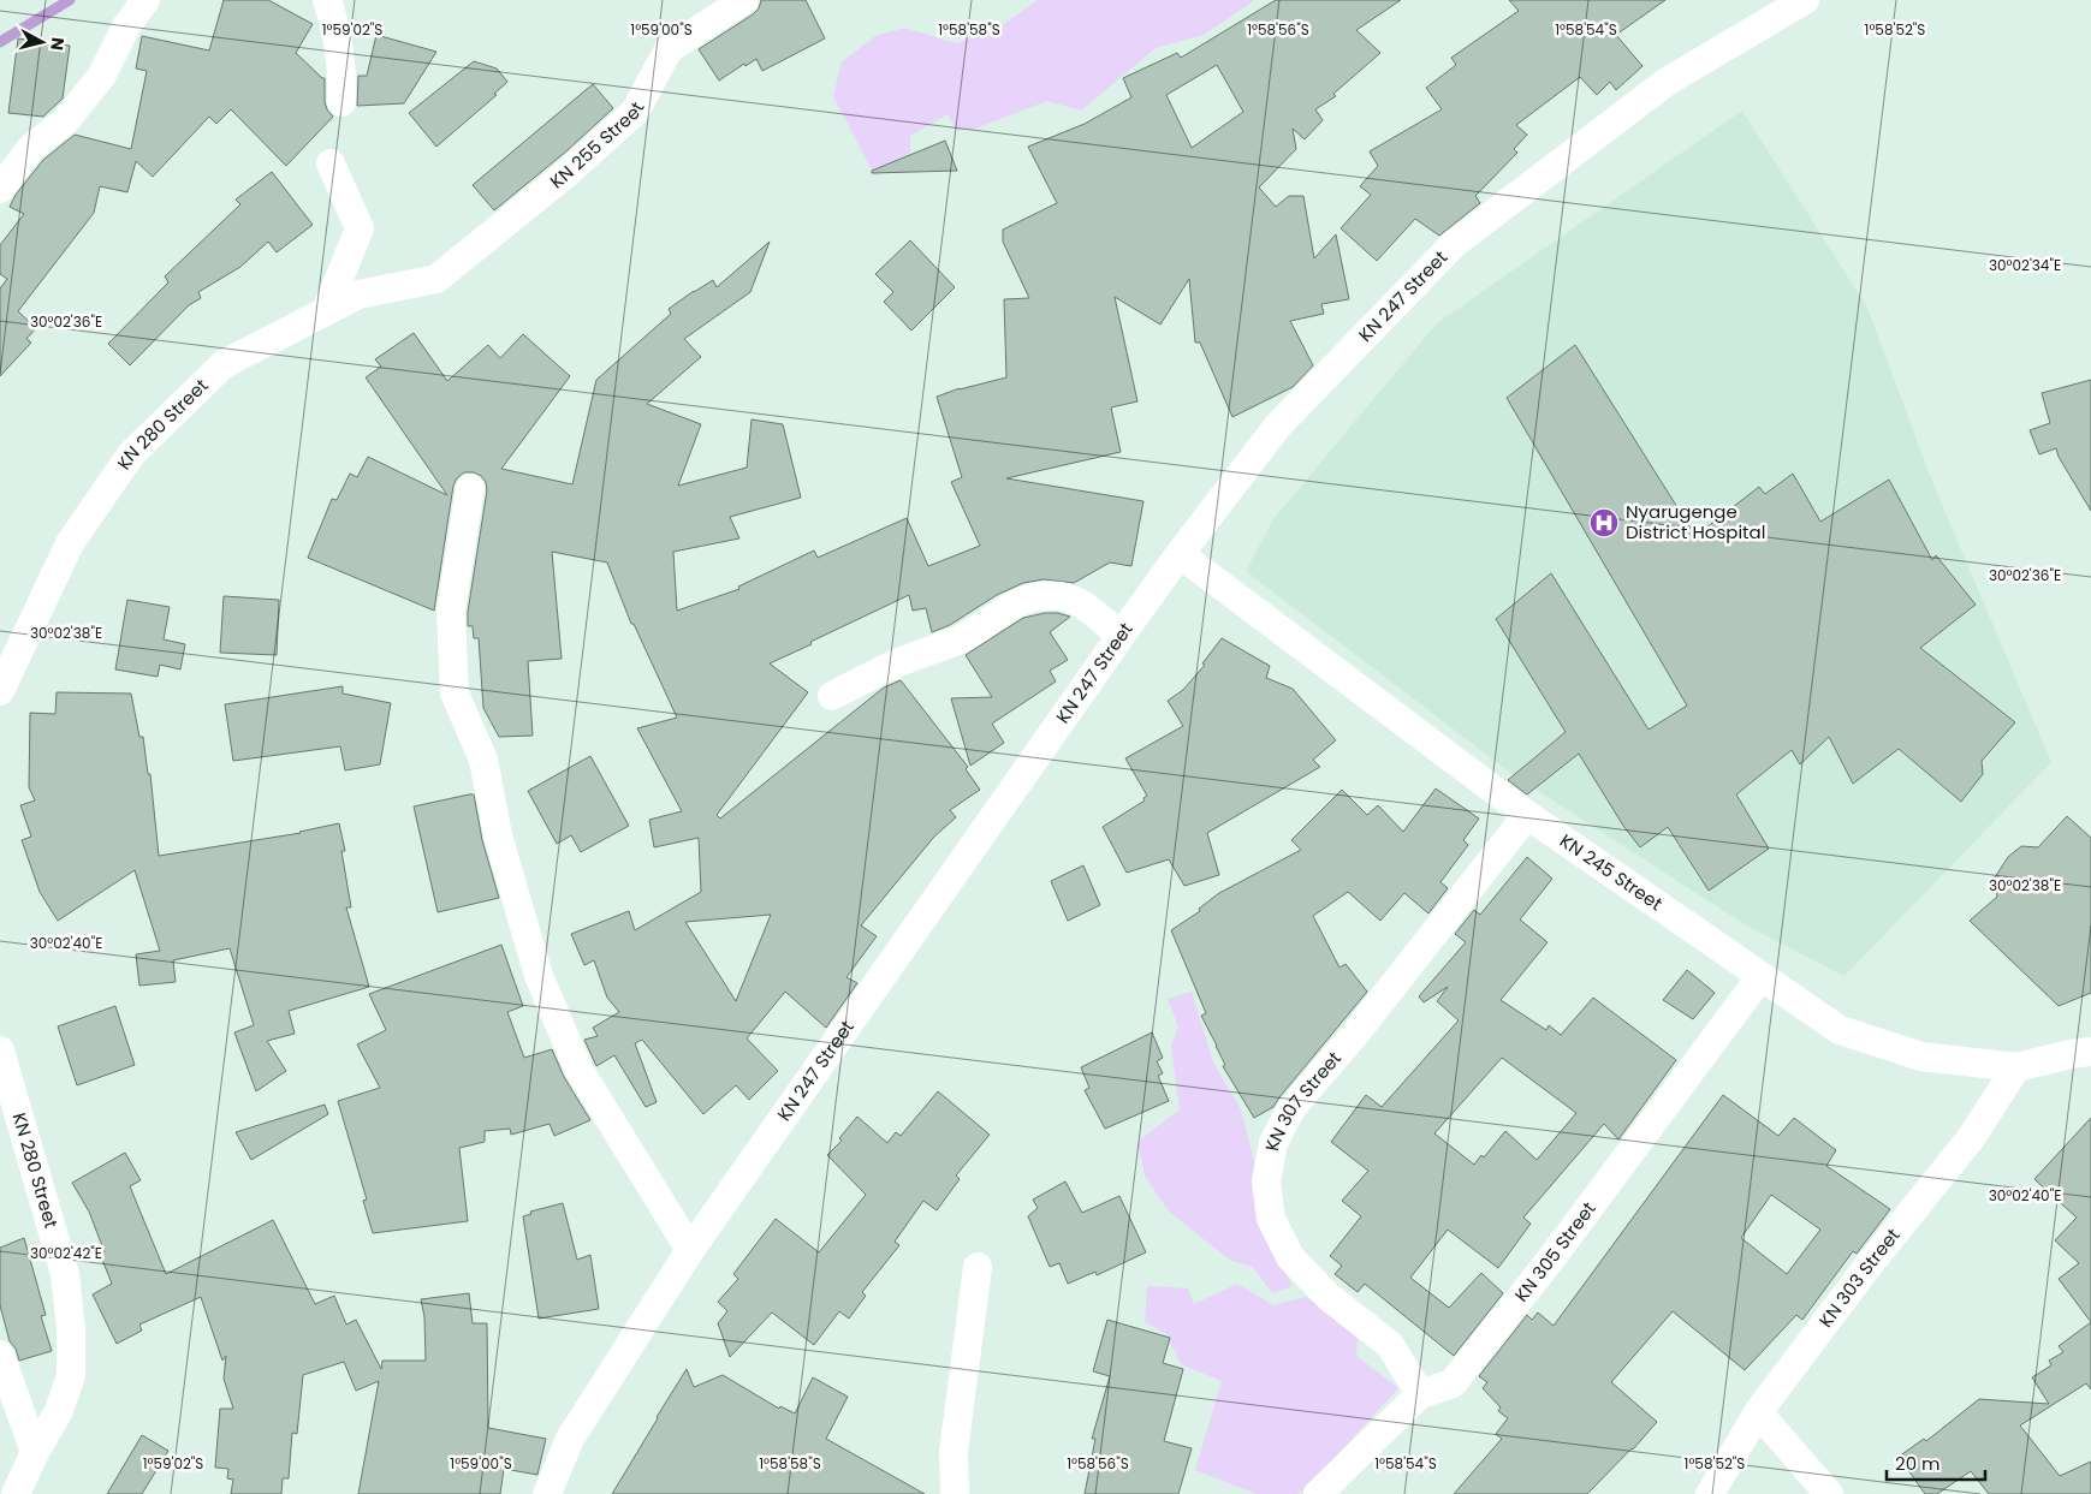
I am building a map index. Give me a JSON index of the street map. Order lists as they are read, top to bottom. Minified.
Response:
{"streets":{"street":["KN 255 Street","KN 247 Street","KN 280 Street","KN 245 Street","KN 307 Street","KN 305 Street","KN 303 Street"]},"crossings":[["KN 255 Street","KN 280 Street"],["KN 247 Street","KN 245 Street"],["KN 245 Street","KN 307 Street"],["KN 245 Street","KN 305 Street"],["KN 245 Street","KN 303 Street"],["KN 307 Street","KN 305 Street"]],"places":{"hospital":["Nyarugenge District Hospital"]},"scale_bar":"20 m","north":"right","coordinates":["1°59'02\"S","1°59'00\"S","1°58'58\"S","1°58'56\"S","1°58'54\"S","1°58'52\"S","30°02'34\"E","30°02'36\"E","30°02'38\"E","30°02'40\"E","30°02'42\"E"]}
